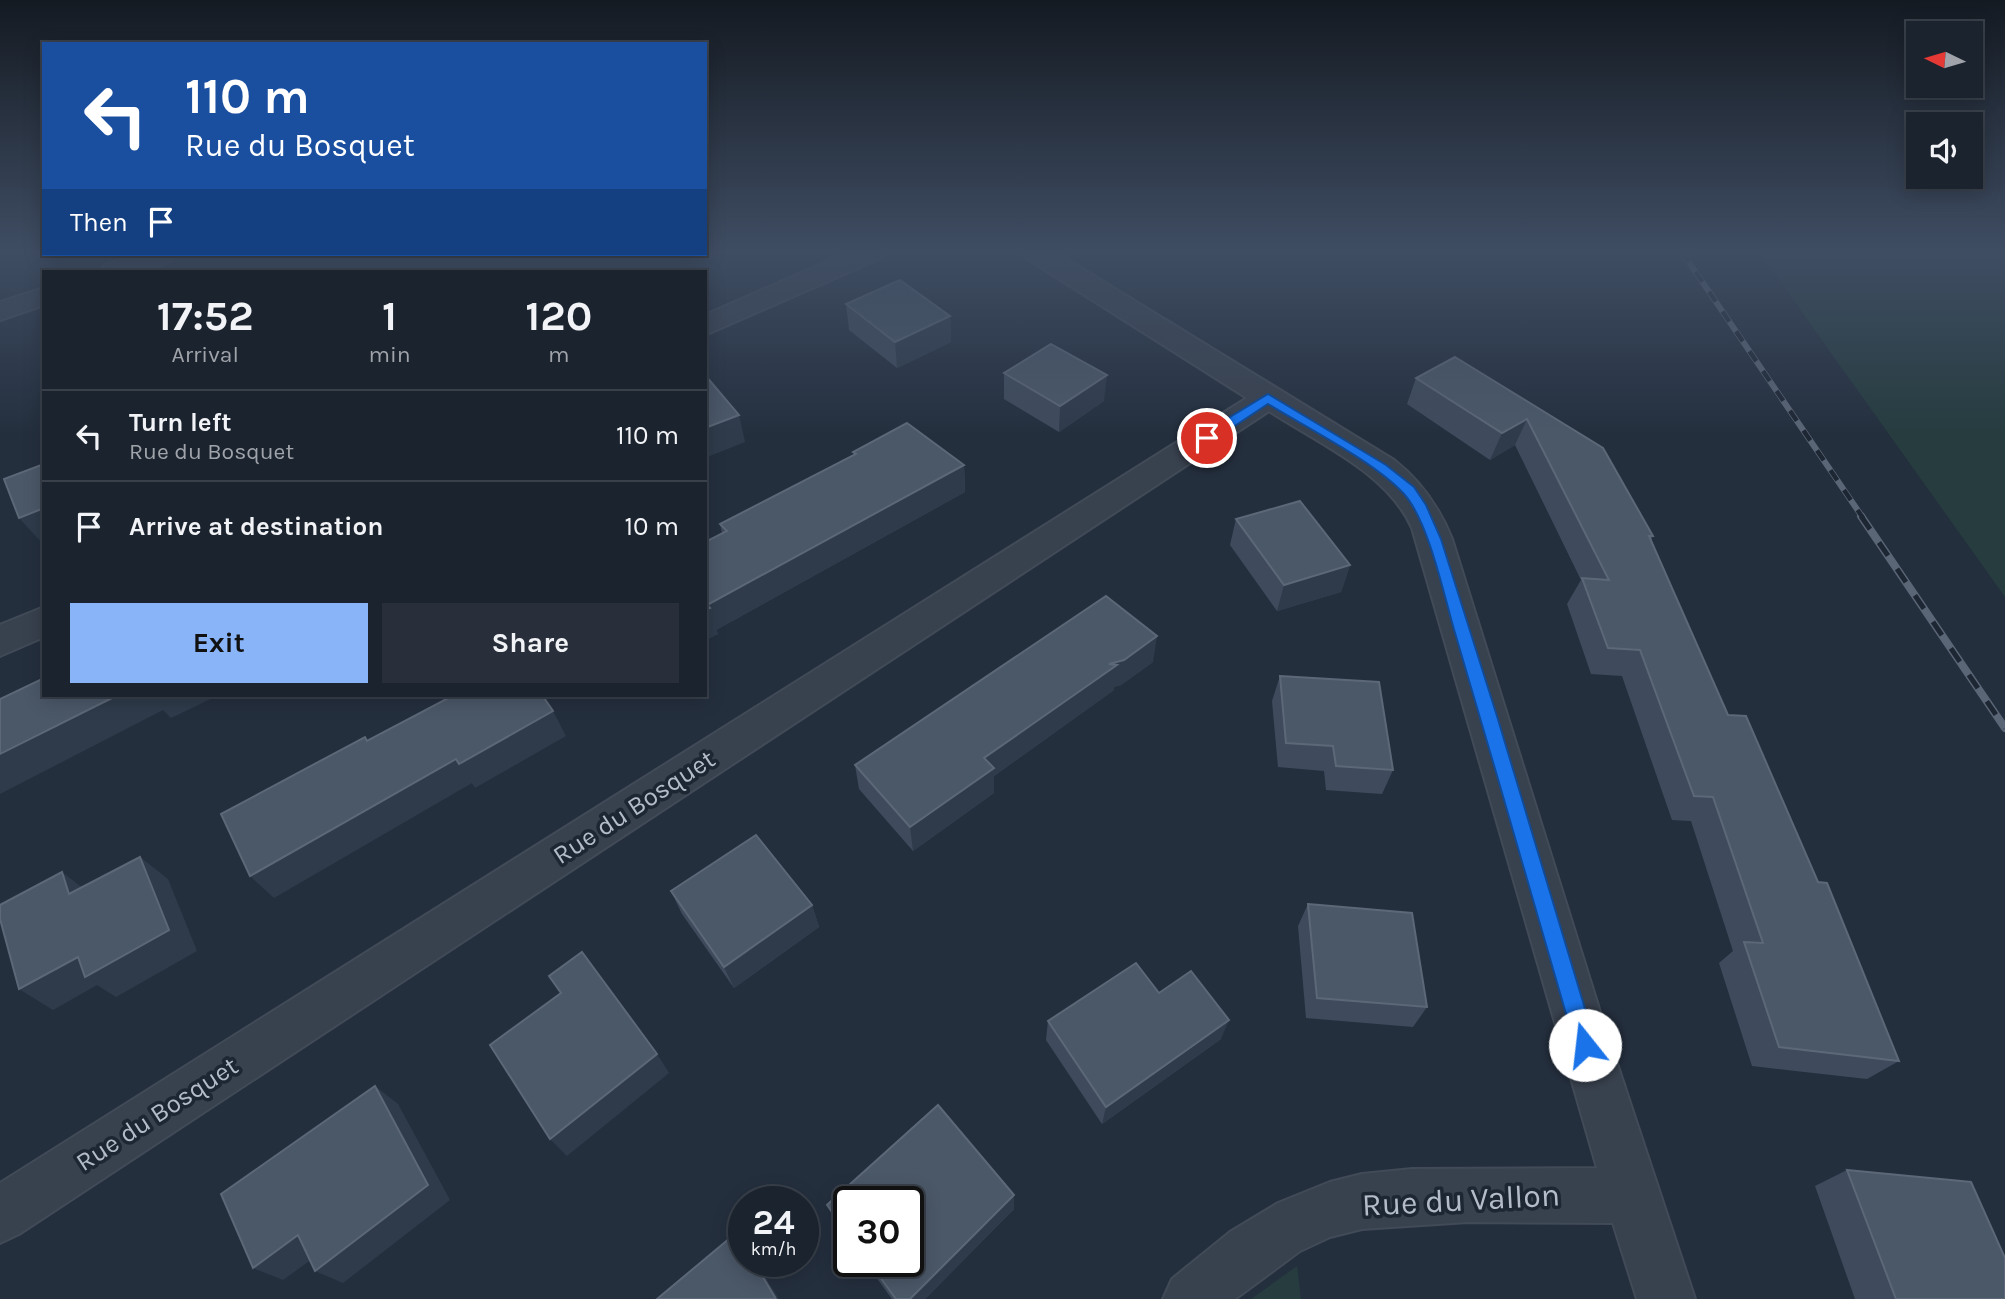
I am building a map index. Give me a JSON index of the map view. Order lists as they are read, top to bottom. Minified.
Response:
{"streets":{"street":["Rue du Bosquet","Rue du Vallon"]},"north":"left","page":{"turn":["110 m","Rue du Bosquet"],"then":"Then","eta":["17:52","Arrival","1","min","120","m"],"list":[{"name":"Turn left","note":"Rue du Bosquet","value":"110 m"},{"name":"Arrive at destination","value":"10 m"}],"buttons":["Exit","Share"],"speed":"24 km/h","limit":"30"}}
